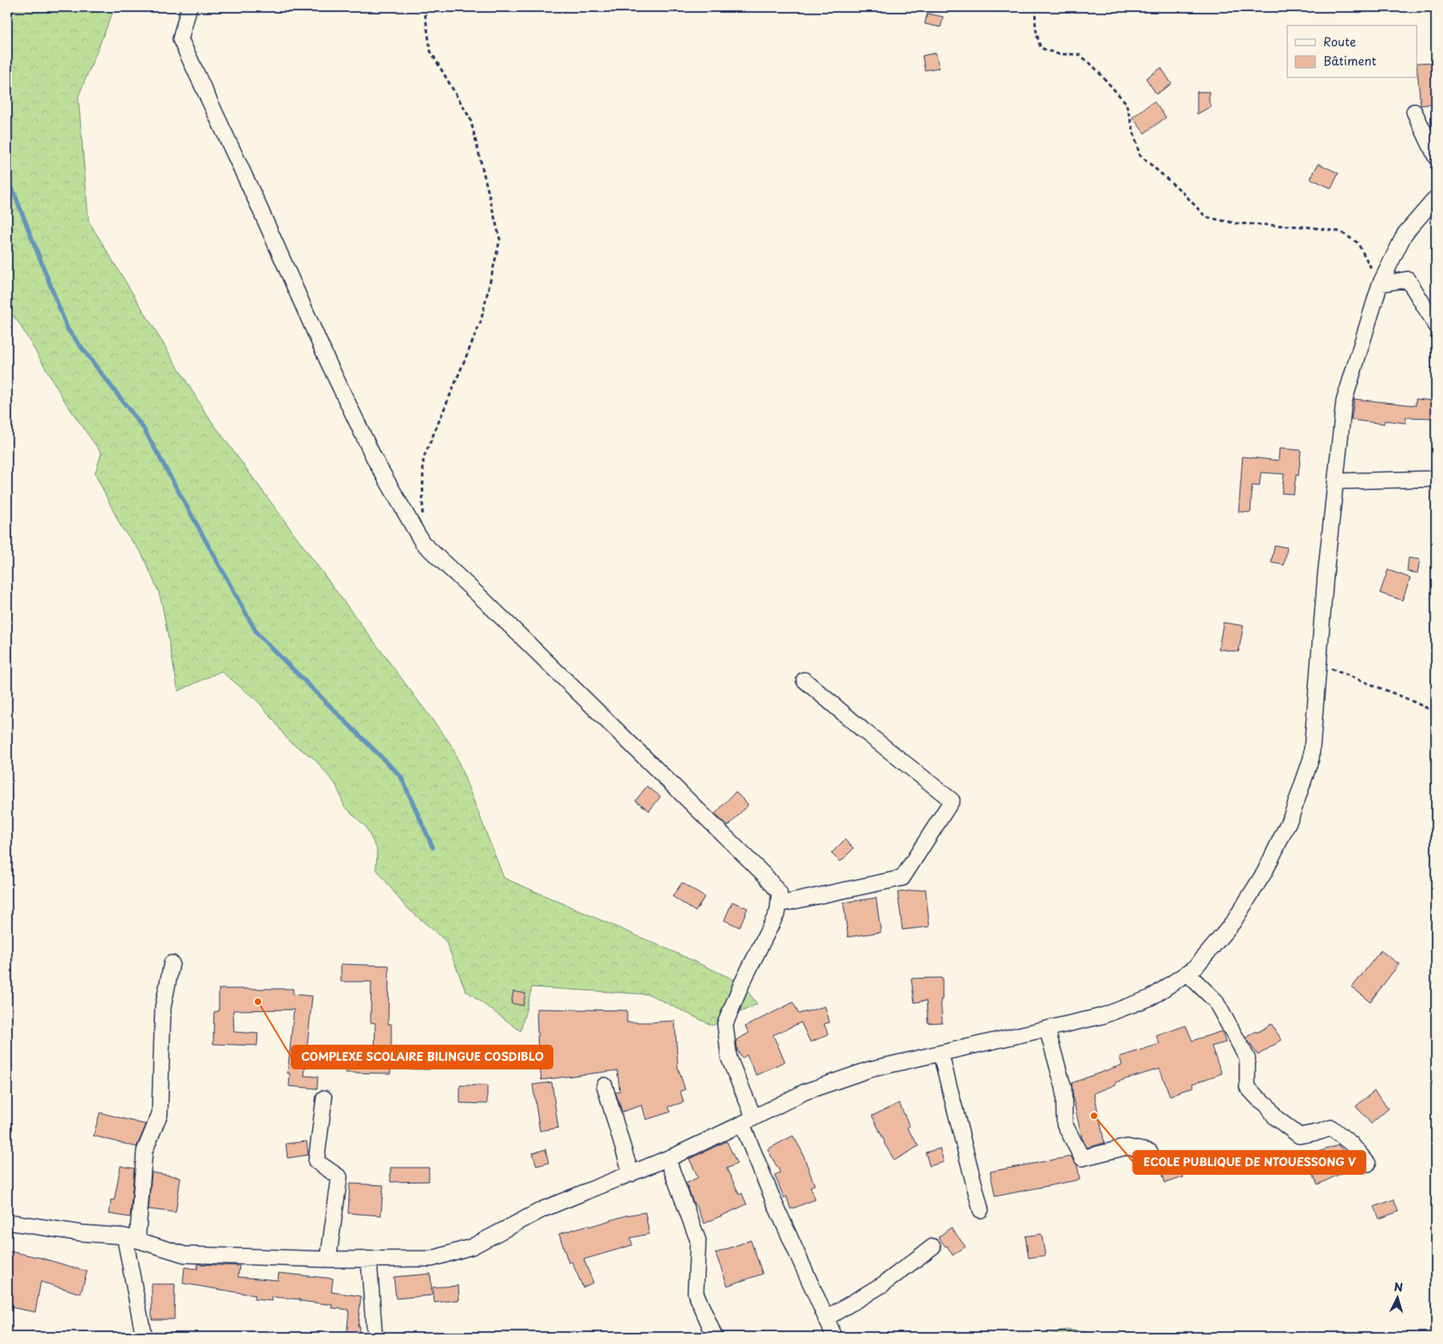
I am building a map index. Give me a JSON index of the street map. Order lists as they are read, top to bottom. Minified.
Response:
{"places":["COMPLEXE SCOLAIRE BILINGUE COSDIBLO","ECOLE PUBLIQUE DE NTOUESSONG V"],"legend":["Route","Bâtiment"],"north":"top"}
